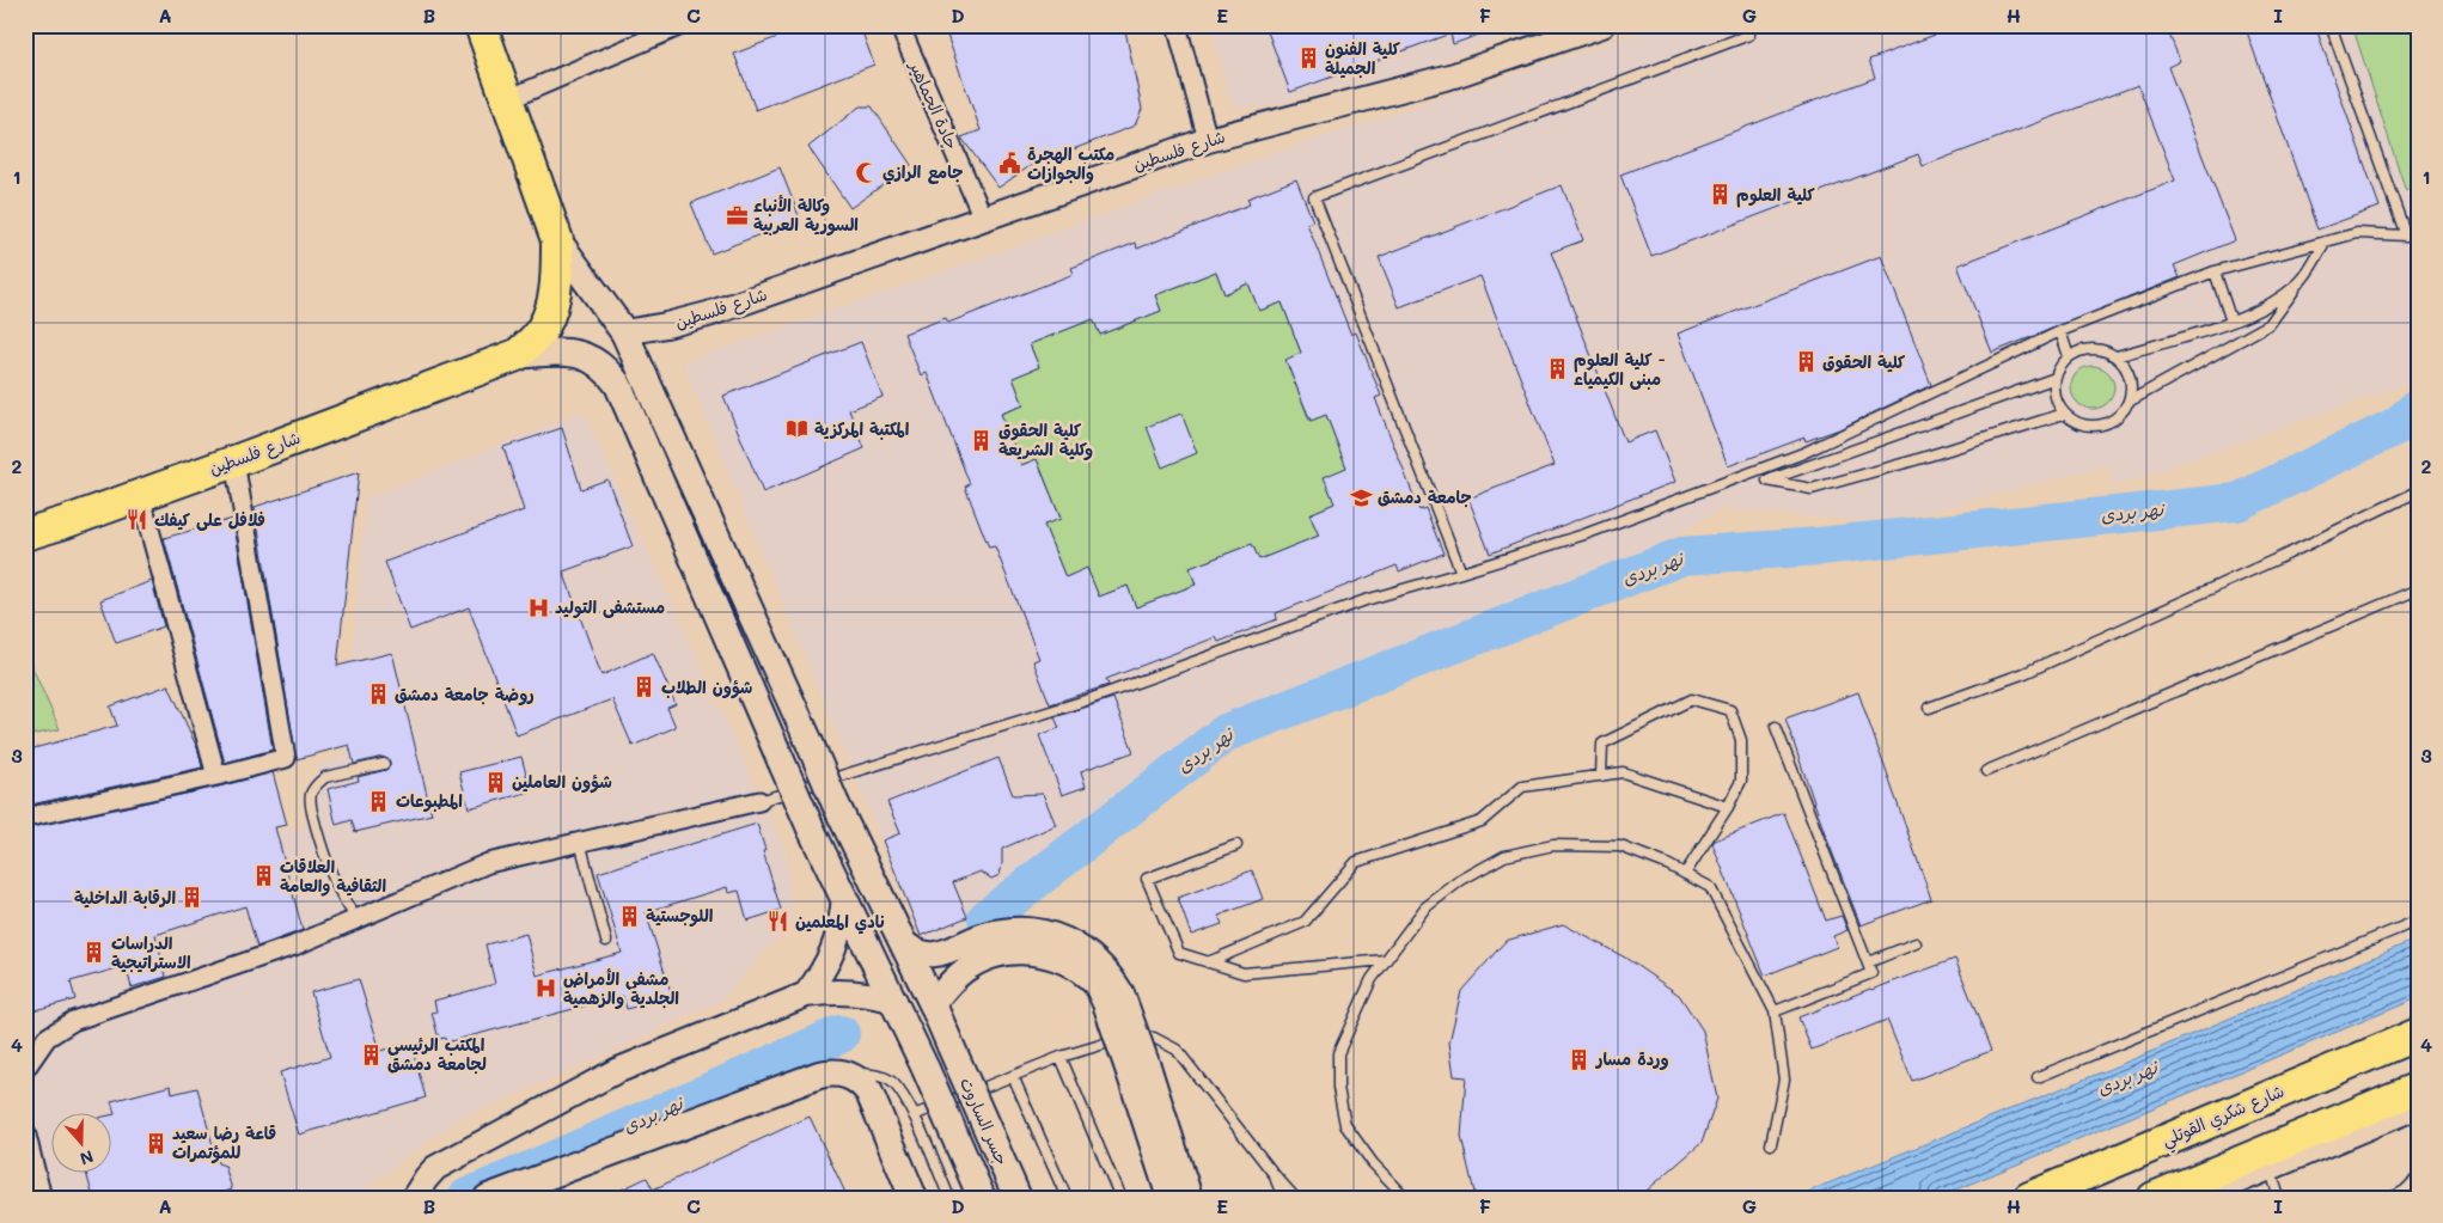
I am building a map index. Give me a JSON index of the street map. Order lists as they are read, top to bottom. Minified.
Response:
{"streets":{"highway":["شارع فلسطين","شارع شكري القوتلي"],"main road":["جسر الساروت"],"street":["جادة الجماهير"]},"crossings":[["جادة الجماهير","شارع فلسطين"],["شارع فلسطين","جسر الساروت"]],"water":["نهر بردى"],"places":{"building":["كلية الفنون الجميلة","كلية العلوم","كلية الحقوق","كلية العلوم - مبنى الكيمياء","كلية الحقوق وكلية الشريعة","شؤون الطلاب","روضة جامعة دمشق","شؤون العاملين","المطبوعات","العلاقات الثقافية والعامة","الرقابة الداخلية","اللوجستية","الدراسات الاستراتيجية","المكتب الرئيسي لجامعة دمشق","وردة مسار","قاعة رضا سعيد للمؤتمرات"],"public building":["مكتب الهجرة والجوازات"],"mosque":["جامع الرازي"],"office":["وكالة الأنباء السورية العربية"],"library":["المكتبة المركزية"],"school or university":["جامعة دمشق"],"restaurant":["فلافل على كيفك","نادي المعلمين"],"hospital":["مستشفى التوليد","مشفى الأمراض الجلدية والزهمية"]},"north":"bottom","grid":{"columns":["A","B","C","D","E","F","G","H","I"],"rows":["1","2","3","4"]}}
